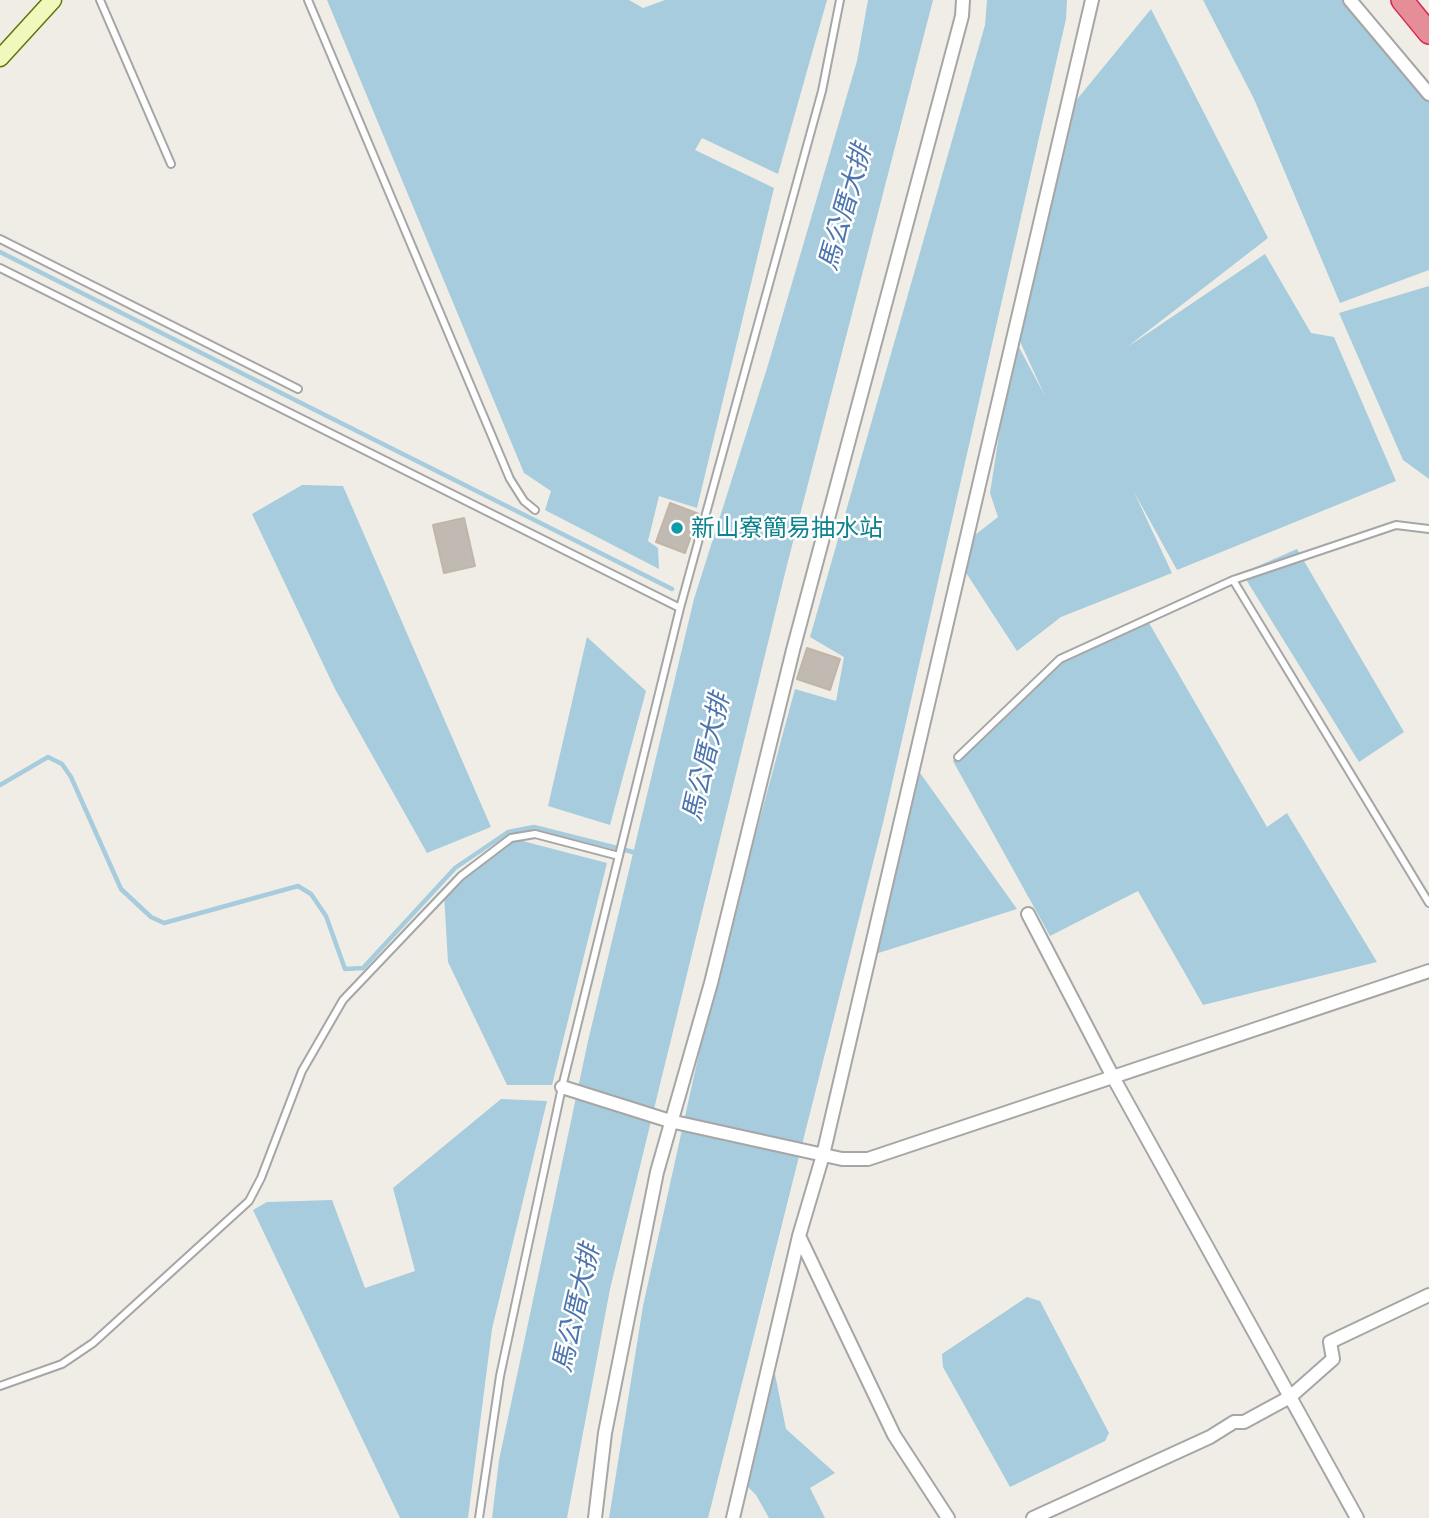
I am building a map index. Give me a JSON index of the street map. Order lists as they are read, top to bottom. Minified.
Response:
{"water":["馬公厝大排"],"places":["新山寮簡易抽水站"]}
